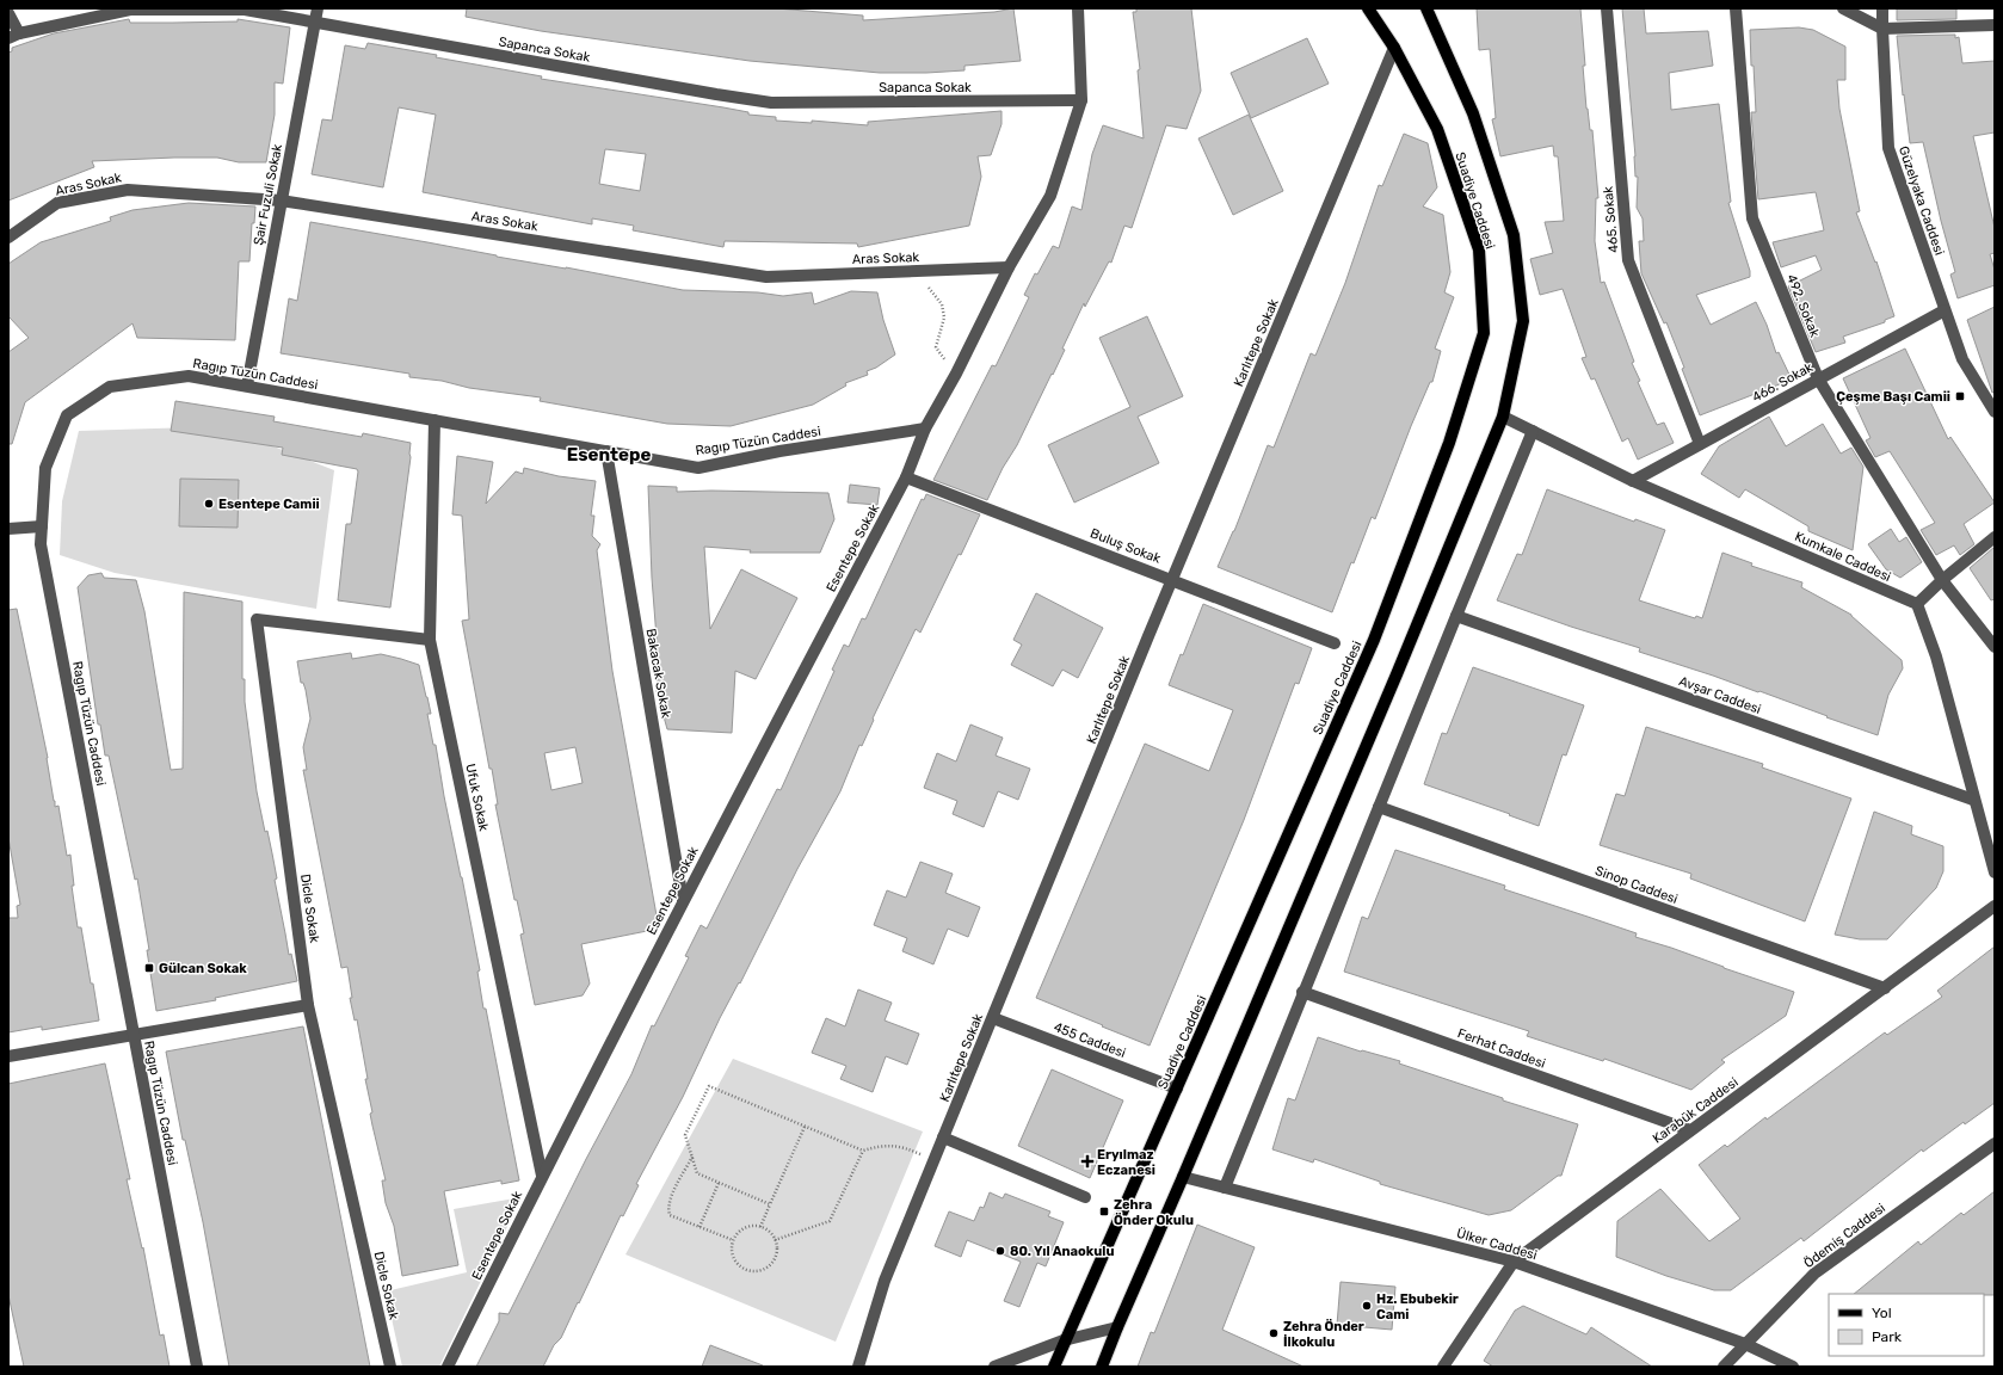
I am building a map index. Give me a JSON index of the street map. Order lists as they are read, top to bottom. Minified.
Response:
{"streets":{"main road":["Suadiye Caddesi"],"street":["Sapanca Sokak","Aras Sokak","Şair Fuzuli Sokak","Güzelyaka Caddesi","465. Sokak","492. Sokak","Karlıtepe Sokak","Ragıp Tüzün Caddesi","466. Sokak","Buluş Sokak","Esentepe Sokak","Kumkale Caddesi","Bakacak Sokak","Avşar Caddesi","Ufuk Sokak","Sinop Caddesi","Dicle Sokak","455 Caddesi","Ferhat Caddesi","Karabük Caddesi","Ödemiş Caddesi","Ülker Caddesi"]},"crossings":[["Sapanca Sokak","Şair Fuzuli Sokak"],["Aras Sokak","Şair Fuzuli Sokak"],["Şair Fuzuli Sokak","Ragıp Tüzün Caddesi"],["Suadiye Caddesi","Karlıtepe Sokak"],["Suadiye Caddesi","Kumkale Caddesi"],["Suadiye Caddesi","455 Caddesi"],["Suadiye Caddesi","Ülker Caddesi"],["Güzelyaka Caddesi","466. Sokak"],["465. Sokak","466. Sokak"],["492. Sokak","466. Sokak"],["Karlıtepe Sokak","Buluş Sokak"],["Karlıtepe Sokak","455 Caddesi"],["Ragıp Tüzün Caddesi","Esentepe Sokak"],["Ragıp Tüzün Caddesi","Bakacak Sokak"],["Ragıp Tüzün Caddesi","Ufuk Sokak"],["466. Sokak","Kumkale Caddesi"],["Buluş Sokak","Esentepe Sokak"],["Esentepe Sokak","Bakacak Sokak"],["Esentepe Sokak","Ufuk Sokak"],["Ufuk Sokak","Dicle Sokak"],["Sinop Caddesi","Karabük Caddesi"],["Ferhat Caddesi","Karabük Caddesi"],["Karabük Caddesi","Ülker Caddesi"],["Ödemiş Caddesi","Ülker Caddesi"]],"districts":["Esentepe"],"places":{"transit":["Çeşme Başı Camii","Gülcan Sokak","Zehra Önder Okulu"],"other":["Esentepe Camii","80. Yıl Anaokulu","Hz. Ebubekir Cami","Zehra Önder İlkokulu"],"health":["Eryılmaz Eczanesi"]},"legend":["Yol","Park"]}
